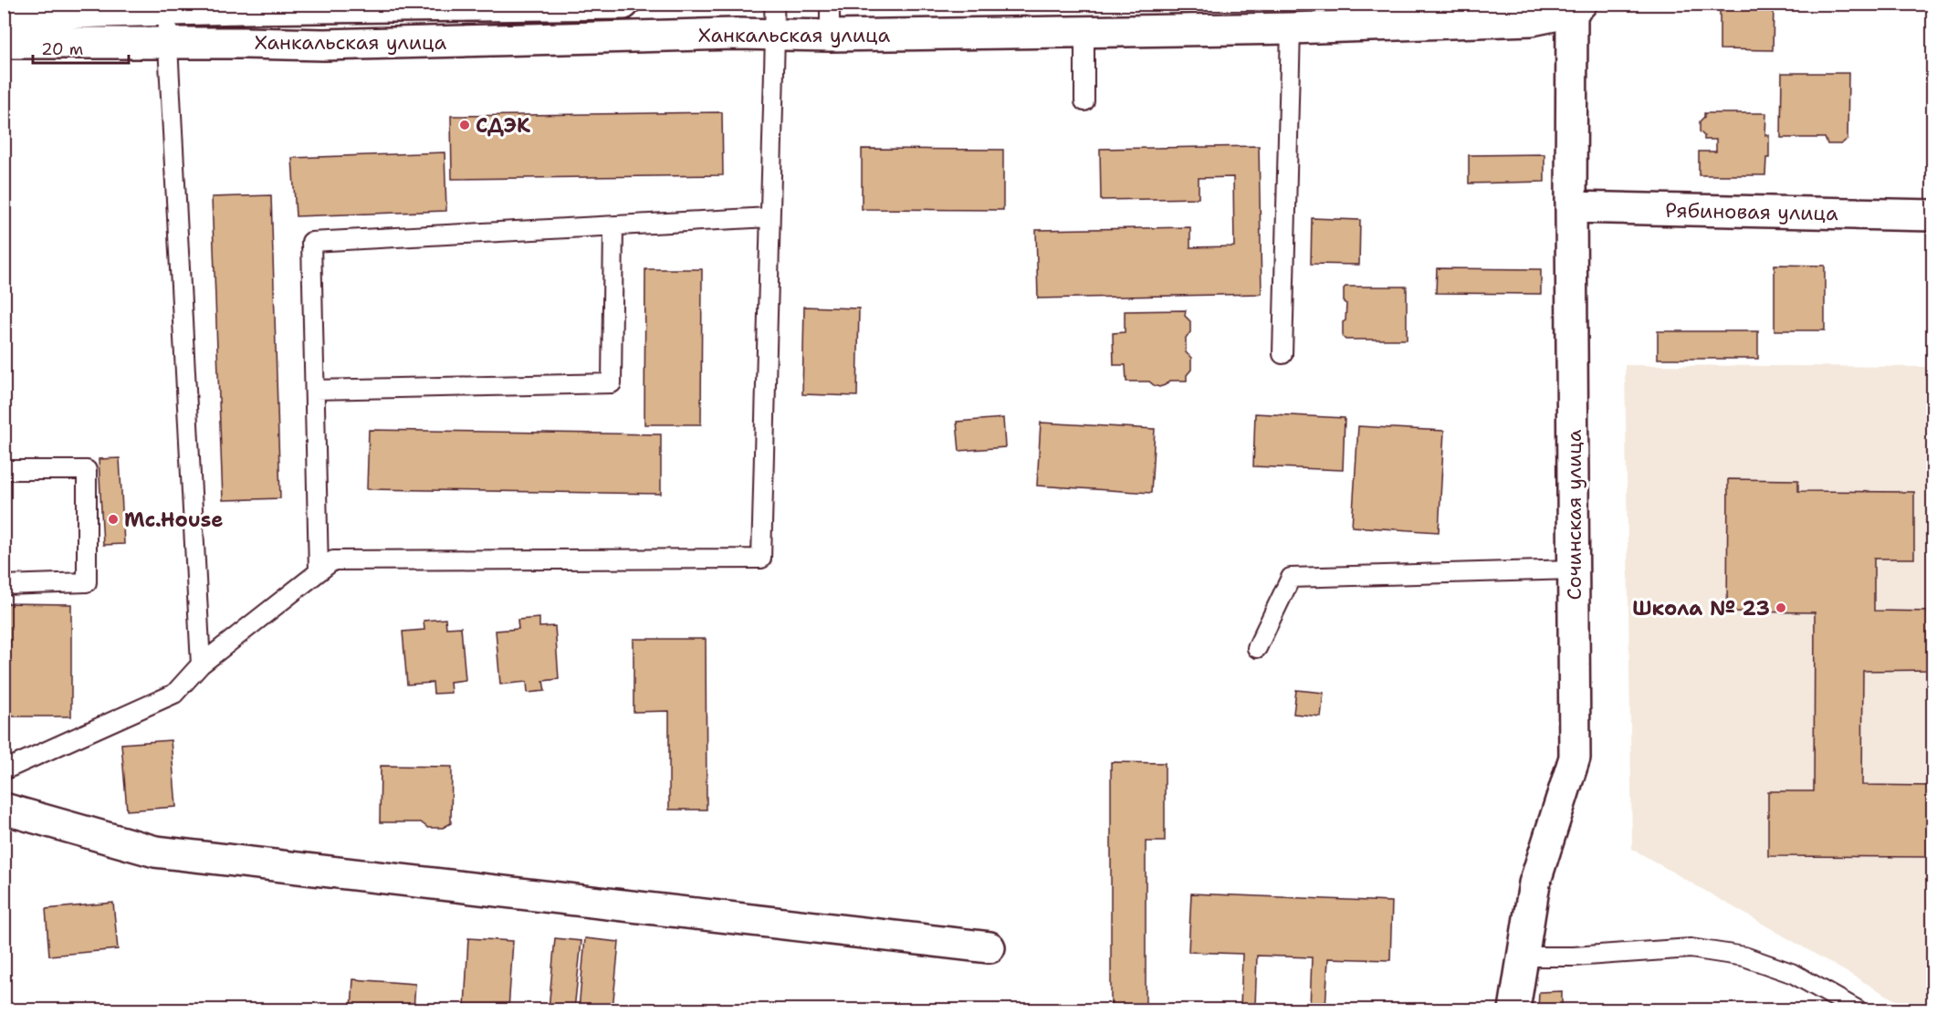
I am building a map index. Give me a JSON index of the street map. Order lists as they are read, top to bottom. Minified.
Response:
{"streets":{"street":["Ханкальская улица","Рябиновая улица","Сочинская улица"]},"crossings":[["Ханкальская улица","Сочинская улица"],["Рябиновая улица","Сочинская улица"]],"places":["СДЭК","Mc.House","Школа № 23"],"scale_bar":"20 m"}
